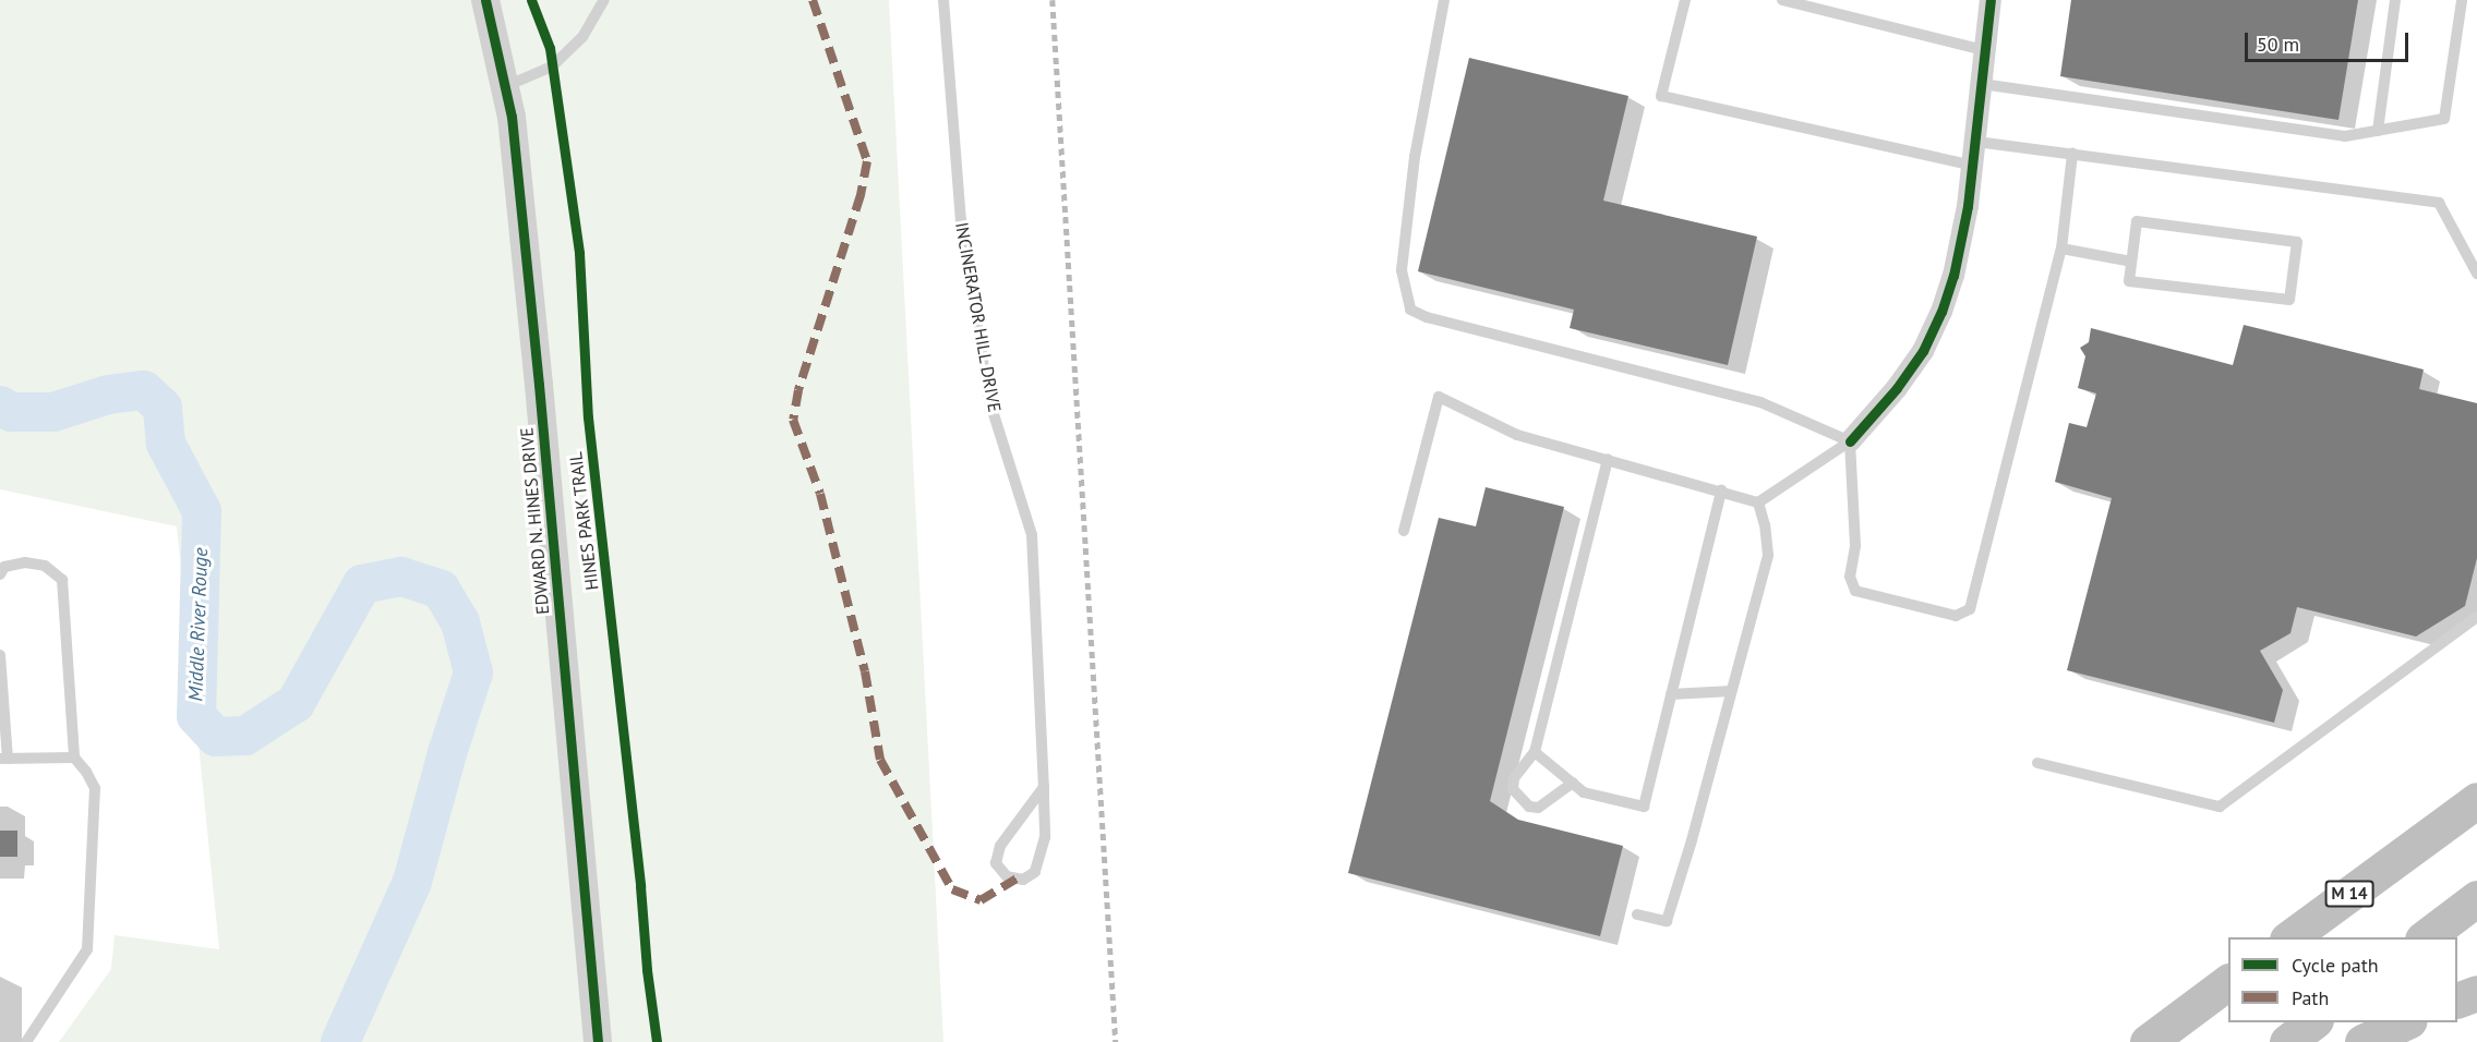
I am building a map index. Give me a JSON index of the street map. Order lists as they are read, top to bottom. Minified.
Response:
{"streets":{"highway":["M 14"],"street":["EDWARD N. HINES DRIVE"],"lane":["INCINERATOR HILL DRIVE"],"cycle path":["HINES PARK TRAIL"]},"water":["Middle River Rouge"],"legend":["Cycle path","Path"],"scale_bar":"50 m"}
